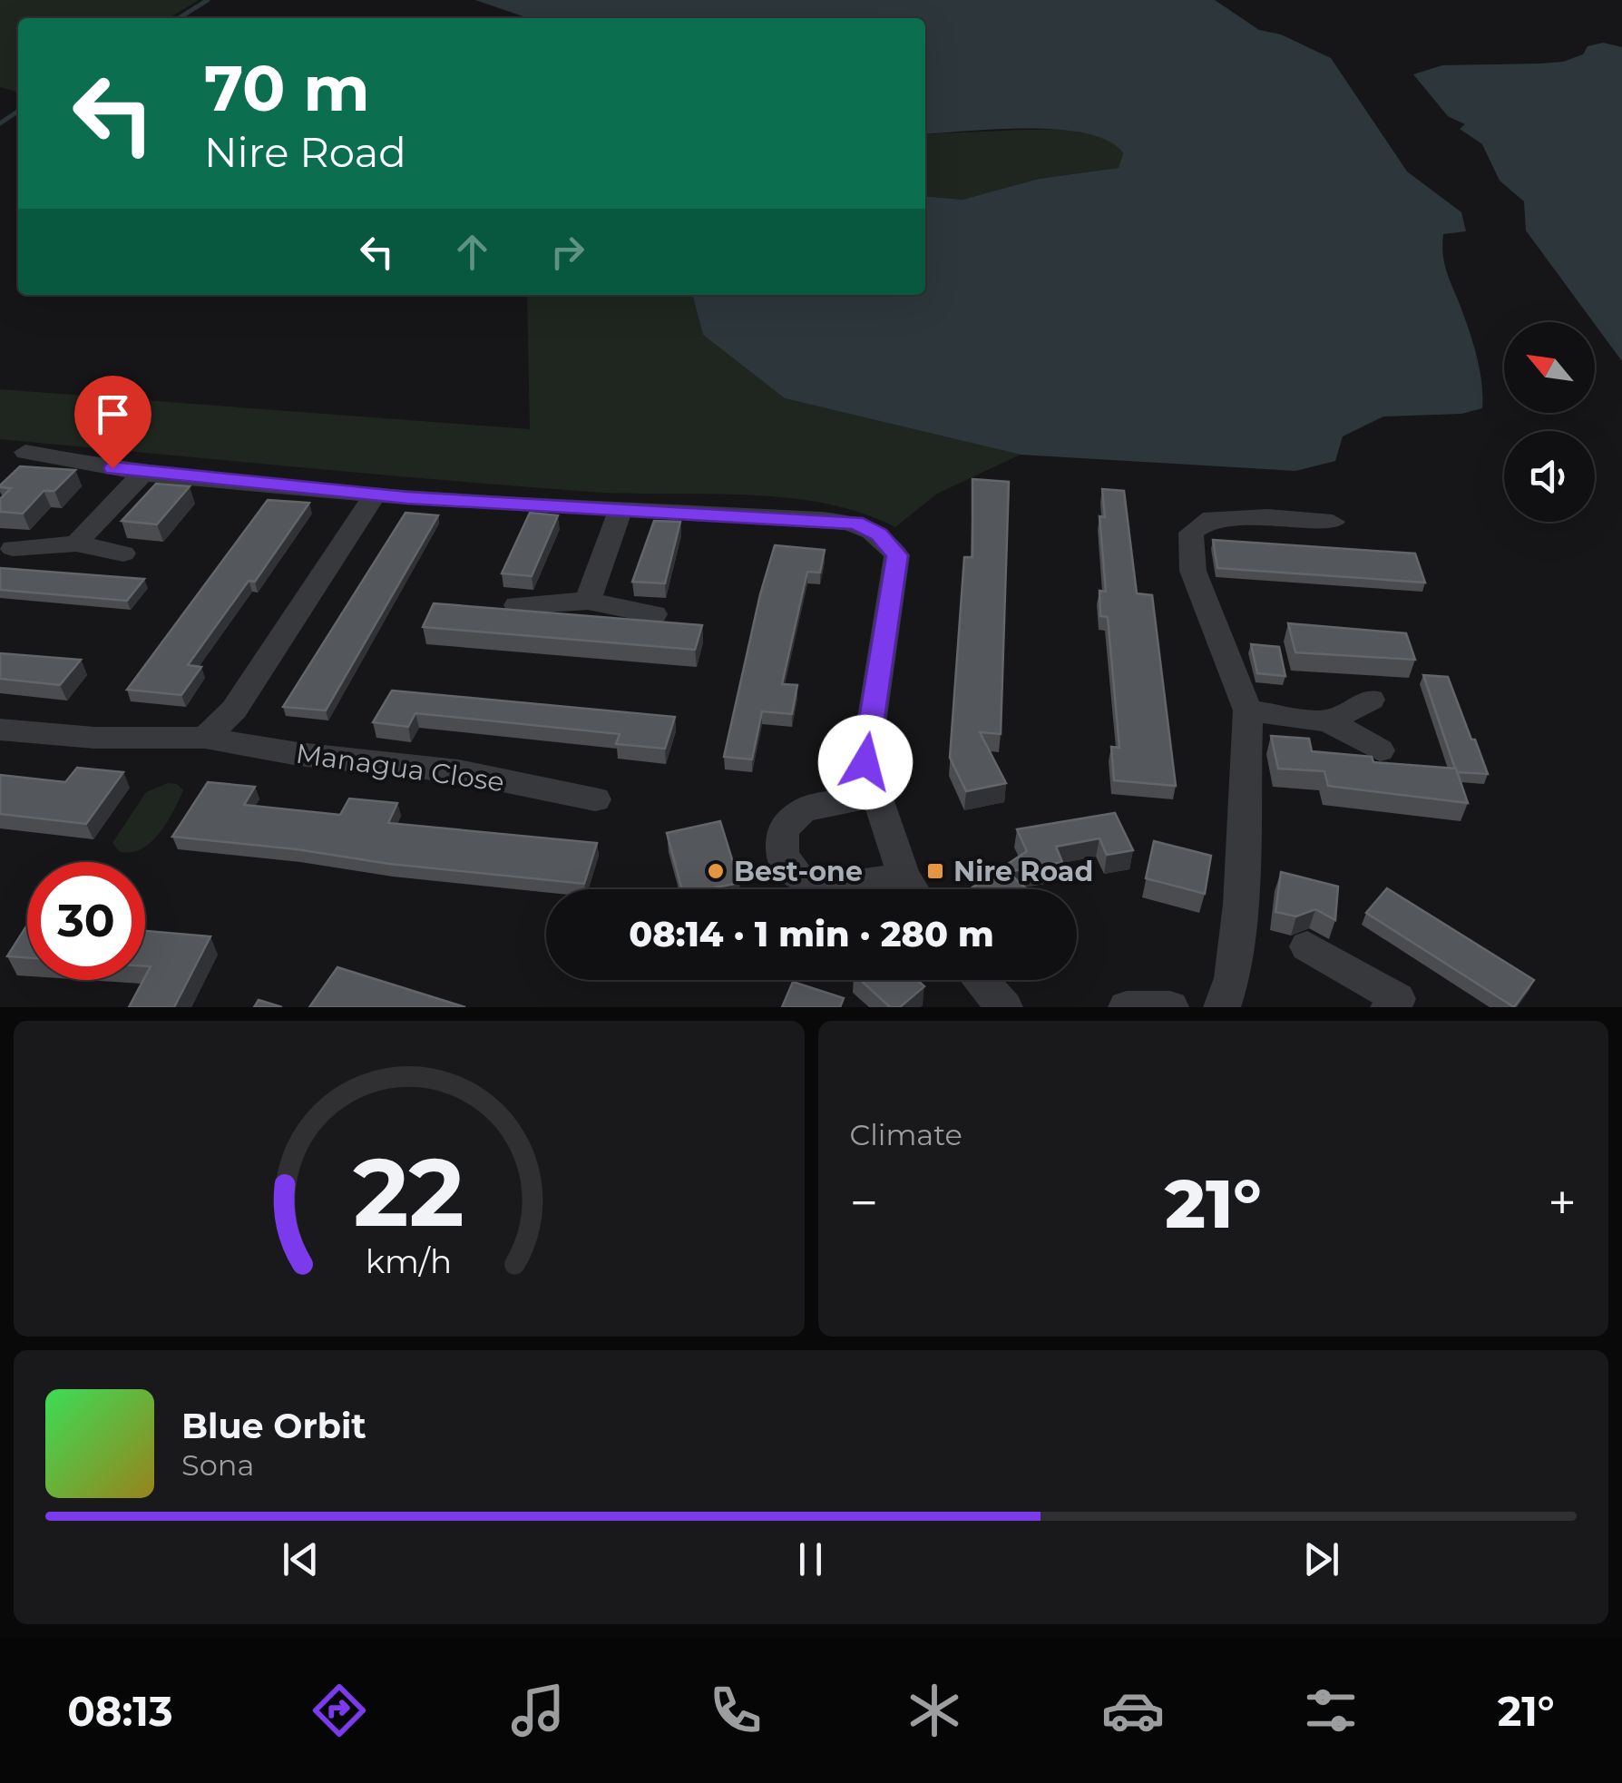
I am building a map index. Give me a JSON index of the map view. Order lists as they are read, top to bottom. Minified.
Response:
{"streets":{"street":["Managua Close"]},"places":{"other":["Best-one"],"transit":["Nire Road"]},"north":"top left","page":{"turn":["70 m","Nire Road"],"limit":"30","trip":"08:14 · 1 min · 280 m","tile":"Climate","heat":["−","21°","+"],"song":["Blue Orbit","Sona"],"tabs":["08:13","21°"],"gauge":["22","km/h"]}}
